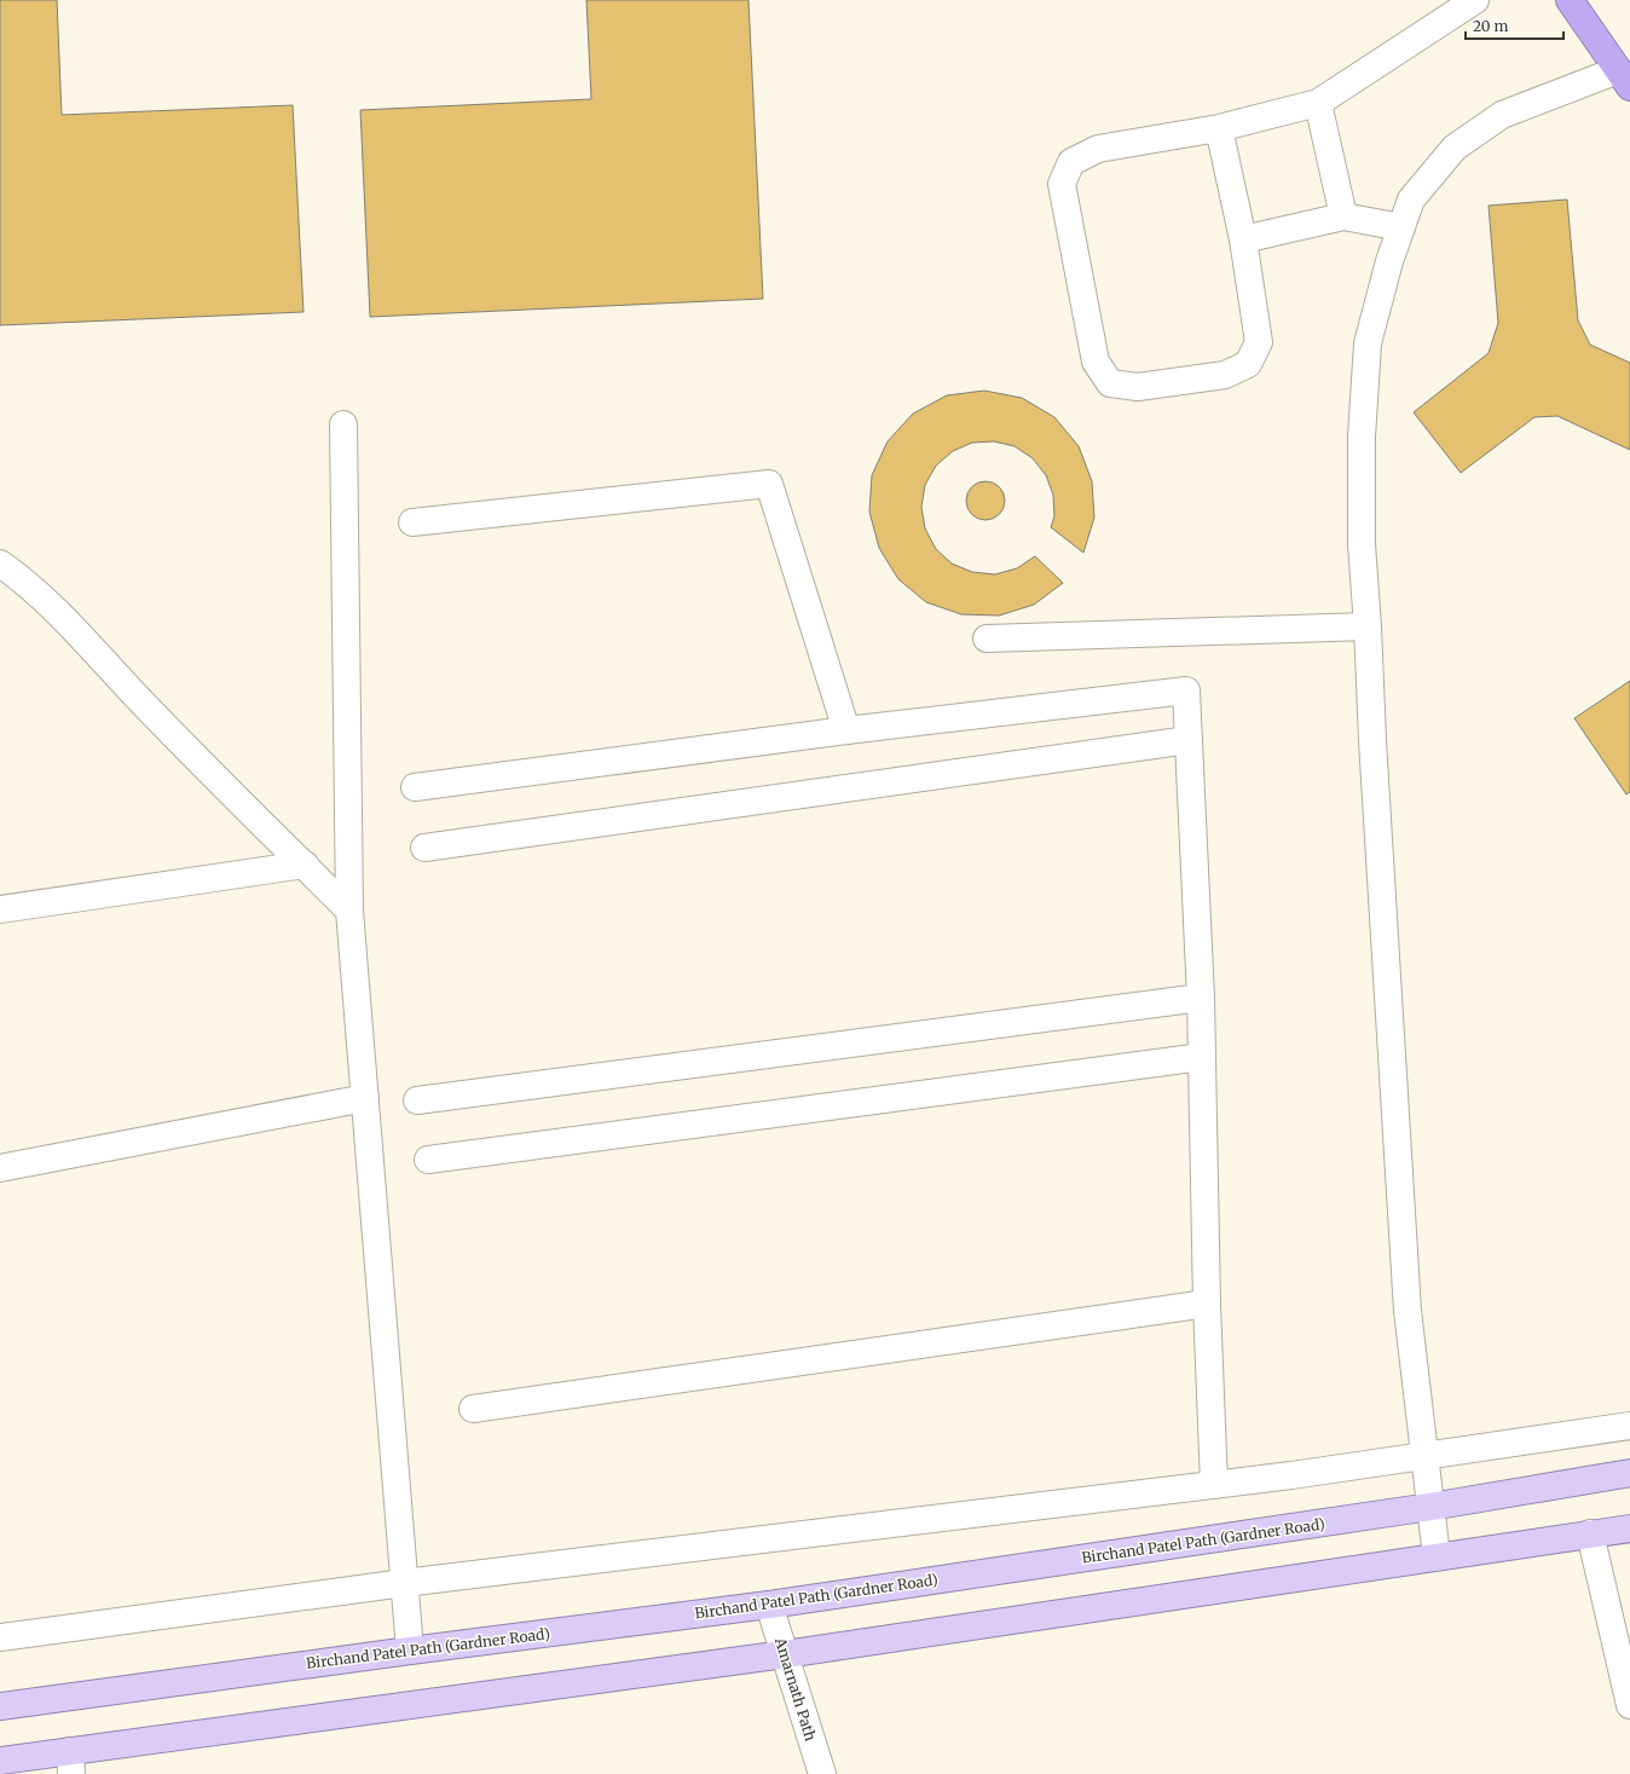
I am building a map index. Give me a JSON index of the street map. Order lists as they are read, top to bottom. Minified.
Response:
{"streets":{"main road":["Birchand Patel Path (Gardner Road)"],"street":["Amarnath Path"]},"crossings":[["Birchand Patel Path (Gardner Road)","Amarnath Path"]],"scale_bar":"20 m"}
